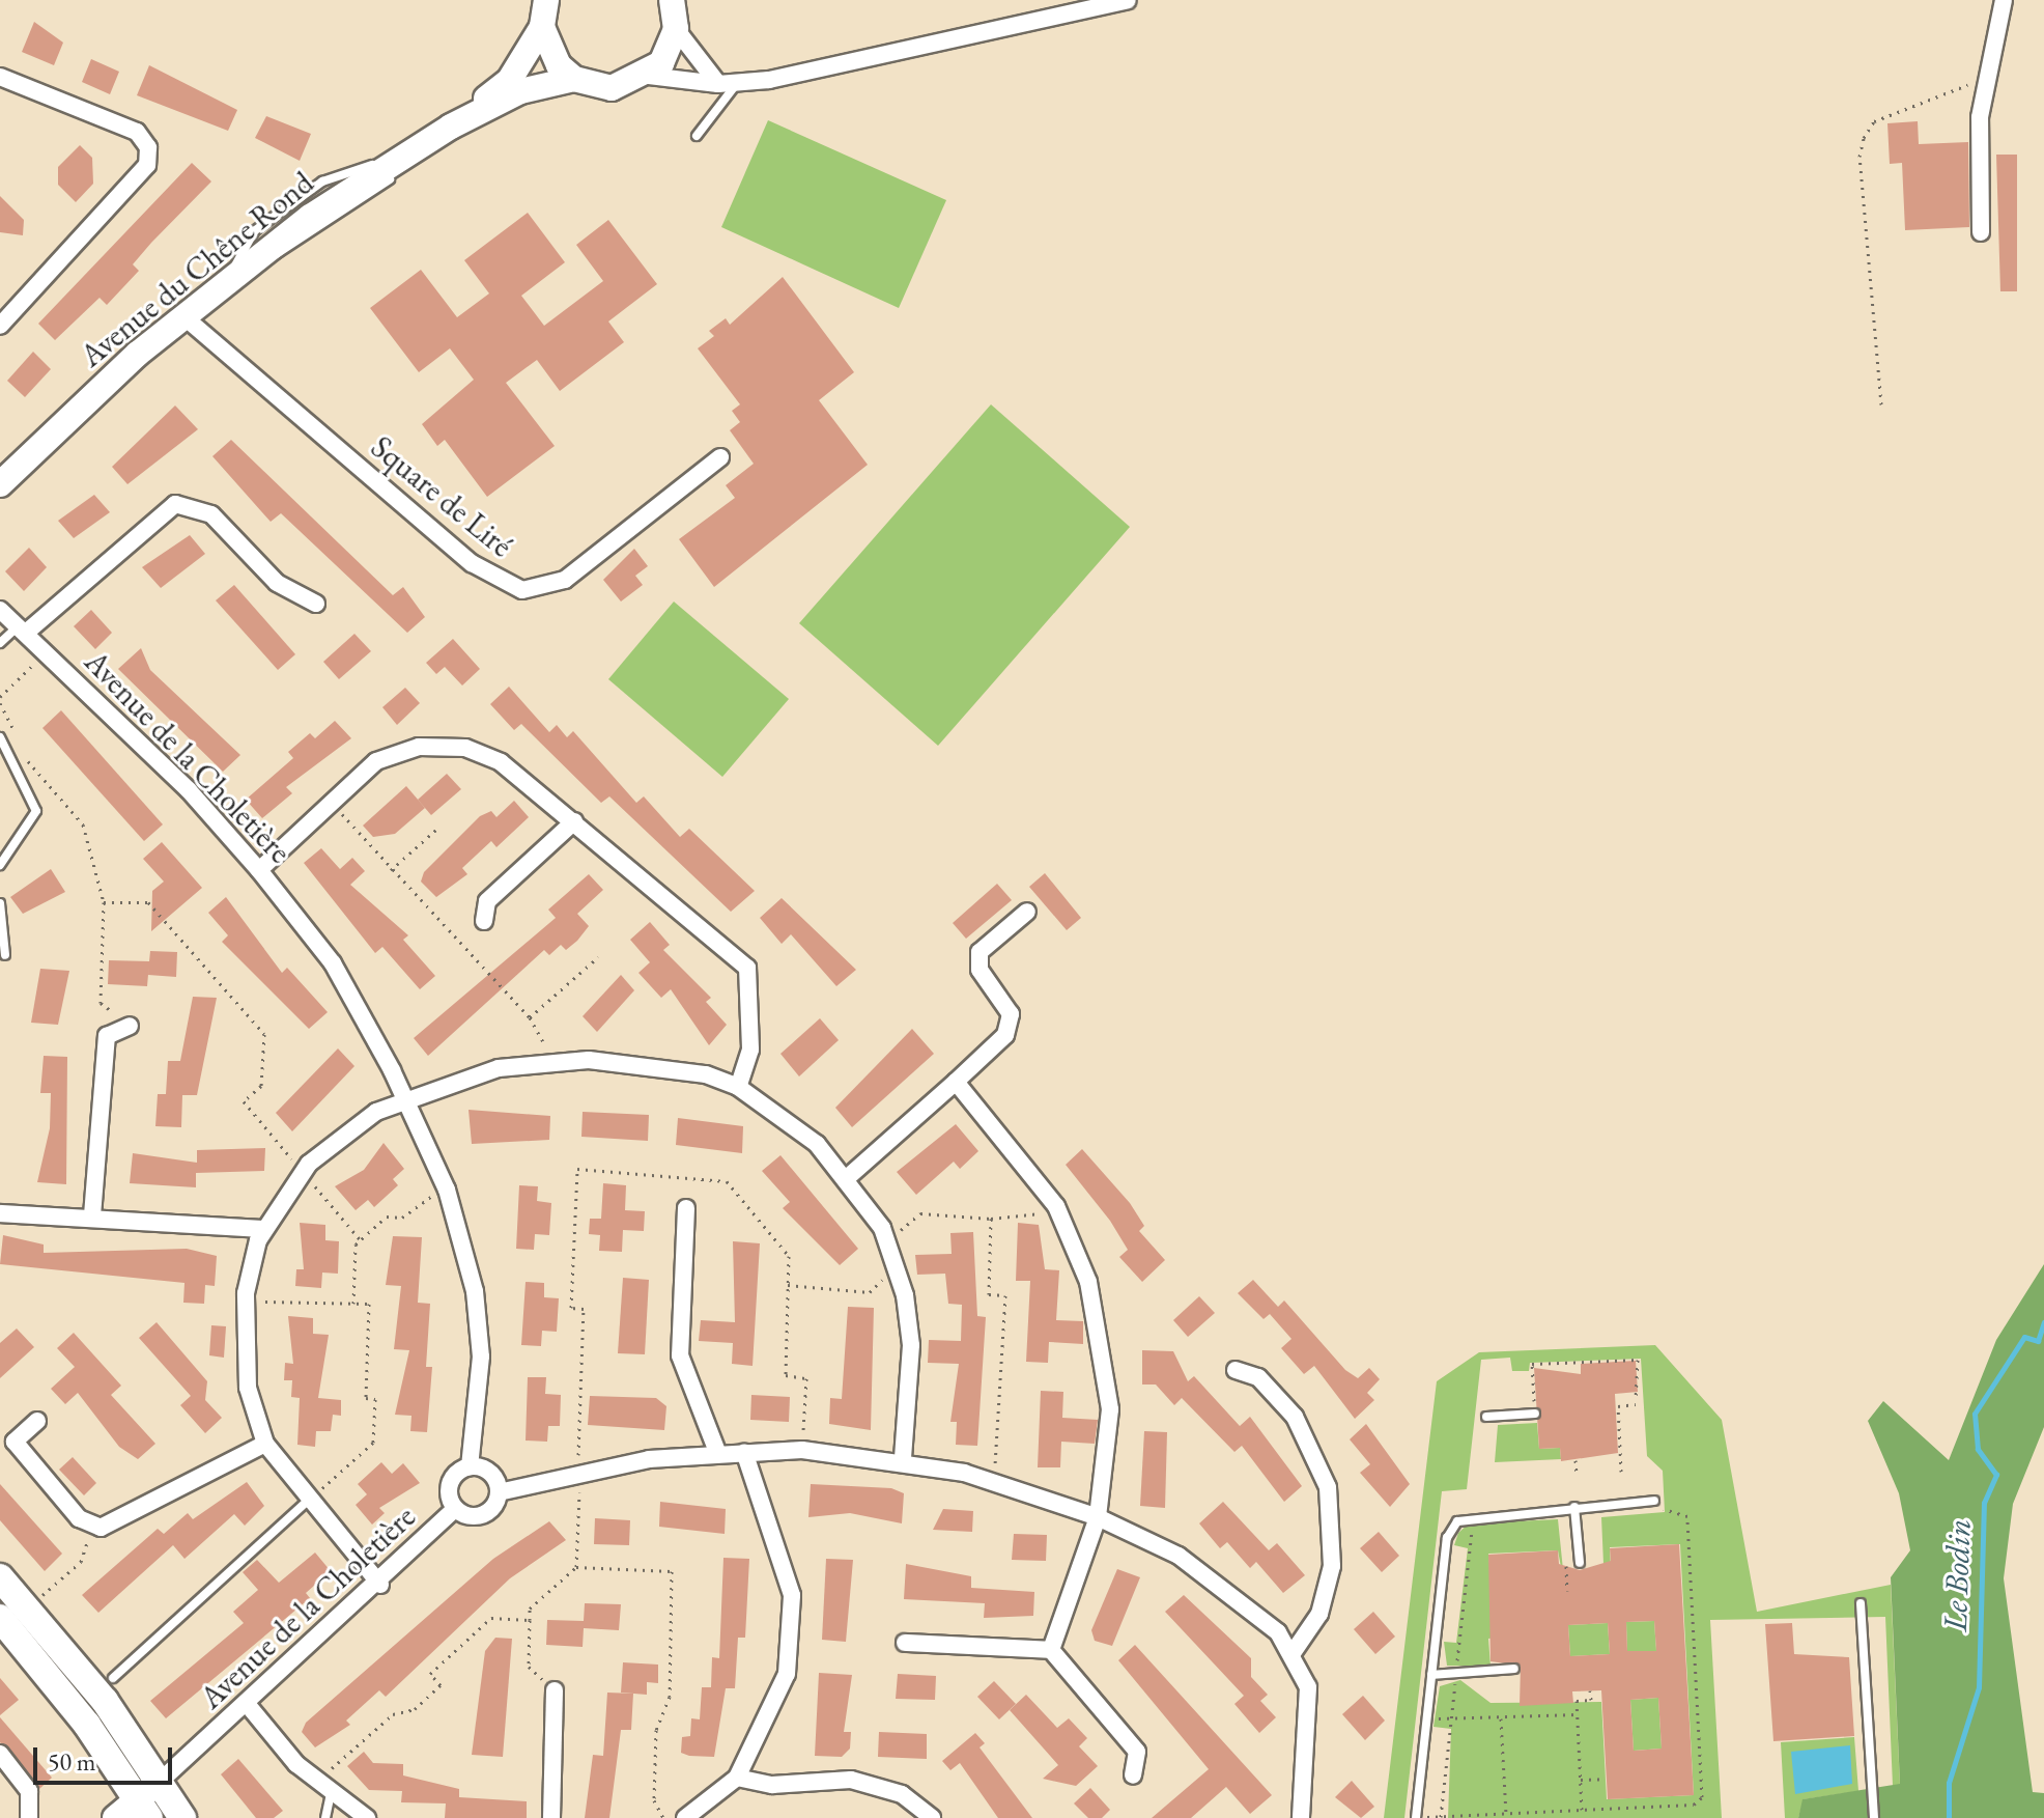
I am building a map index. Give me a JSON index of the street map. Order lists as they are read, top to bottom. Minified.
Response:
{"streets":{"main road":["Avenue du Chêne Rond"],"street":["Square de Liré","Avenue de la Choletière"]},"crossings":[["Avenue du Chêne Rond","Square de Liré"]],"water":["Le Bodin"],"scale_bar":"50 m"}
